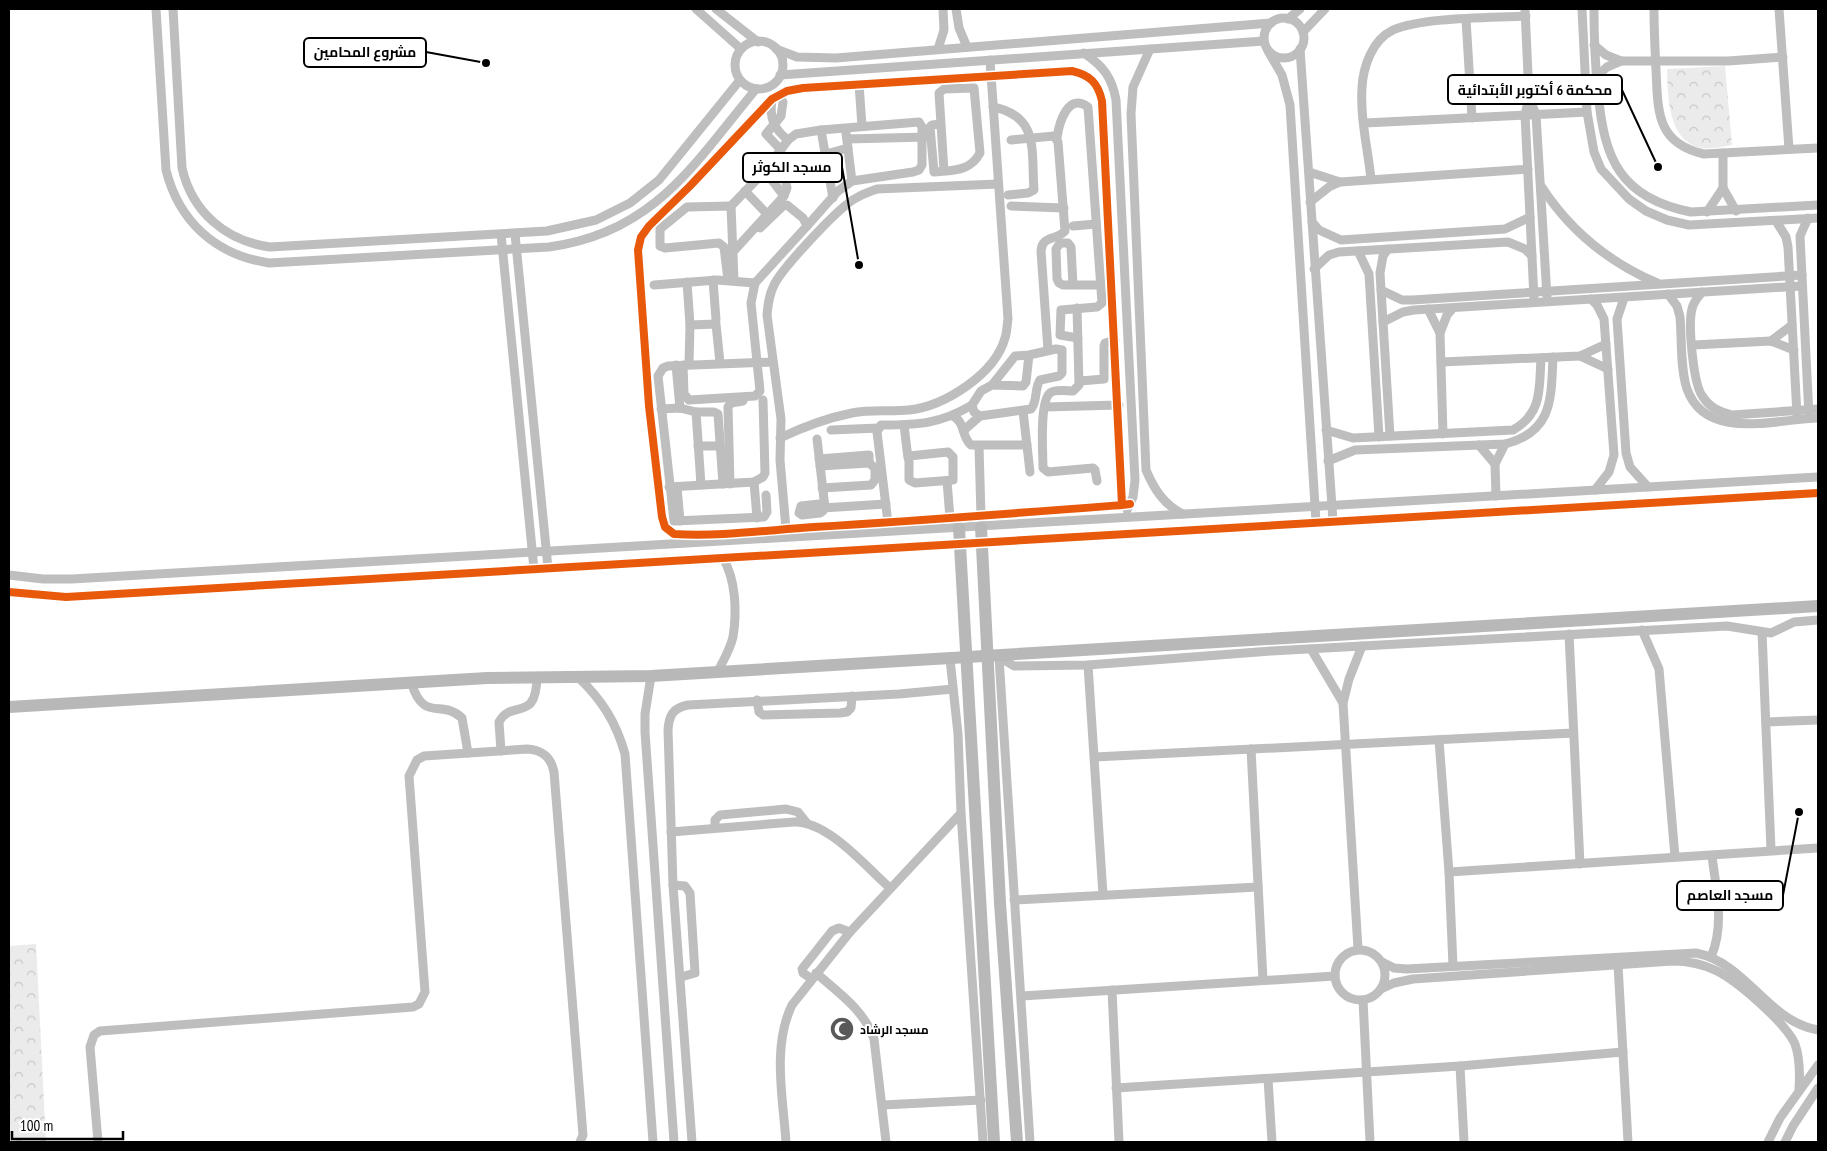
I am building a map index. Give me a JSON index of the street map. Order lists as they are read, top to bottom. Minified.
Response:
{"places":{"other":["مشروع المحامين","محكمة 6 أكتوبر الأبتدائية","مسجد الكوثر","مسجد العاصم"],"mosque":["مسجد الرشاد"]},"scale_bar":"100 m"}
